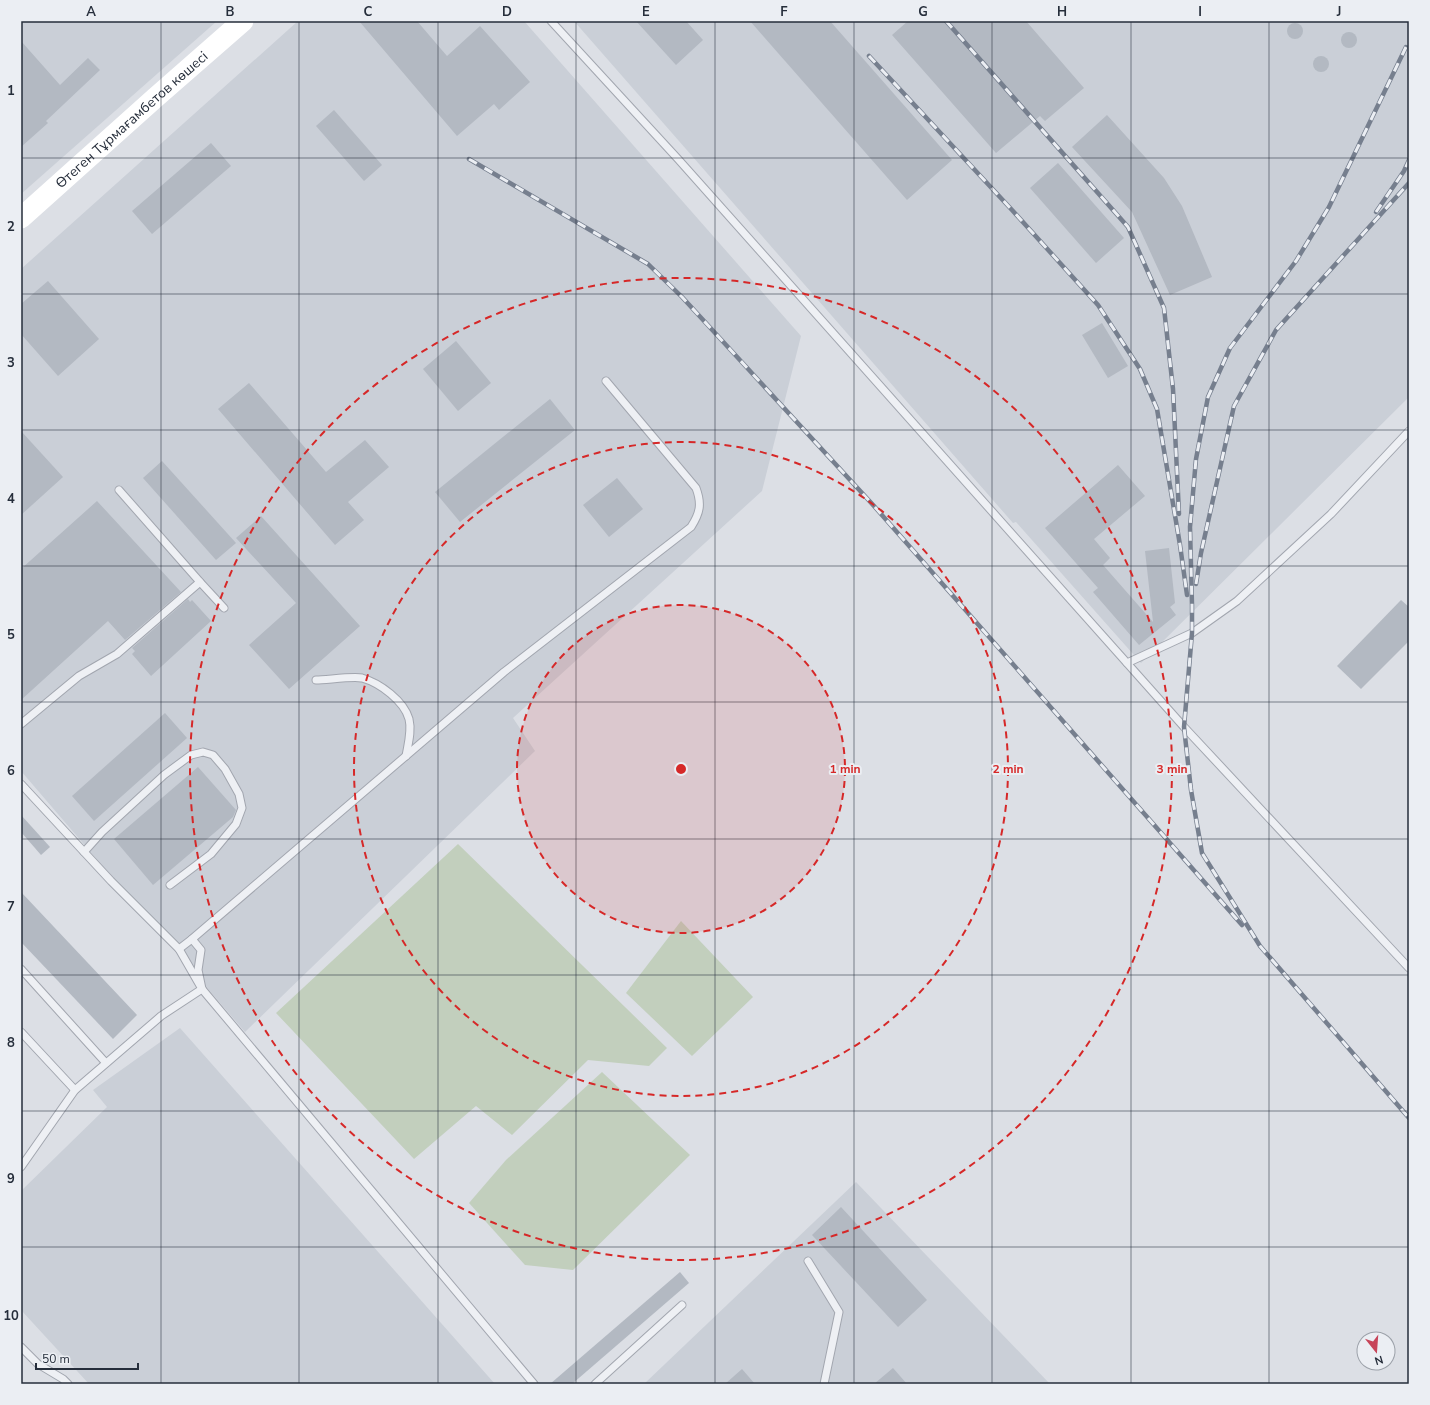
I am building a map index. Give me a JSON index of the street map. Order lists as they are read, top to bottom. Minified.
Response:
{"streets":{"street":["Өтеген Тұрмағамбетов көшесі"]},"scale_bar":"50 m","north":"bottom","grid":{"columns":["A","B","C","D","E","F","G","H","I","J"],"rows":["1","2","3","4","5","6","7","8","9","10"]},"rings":["1 min","2 min","3 min"]}
